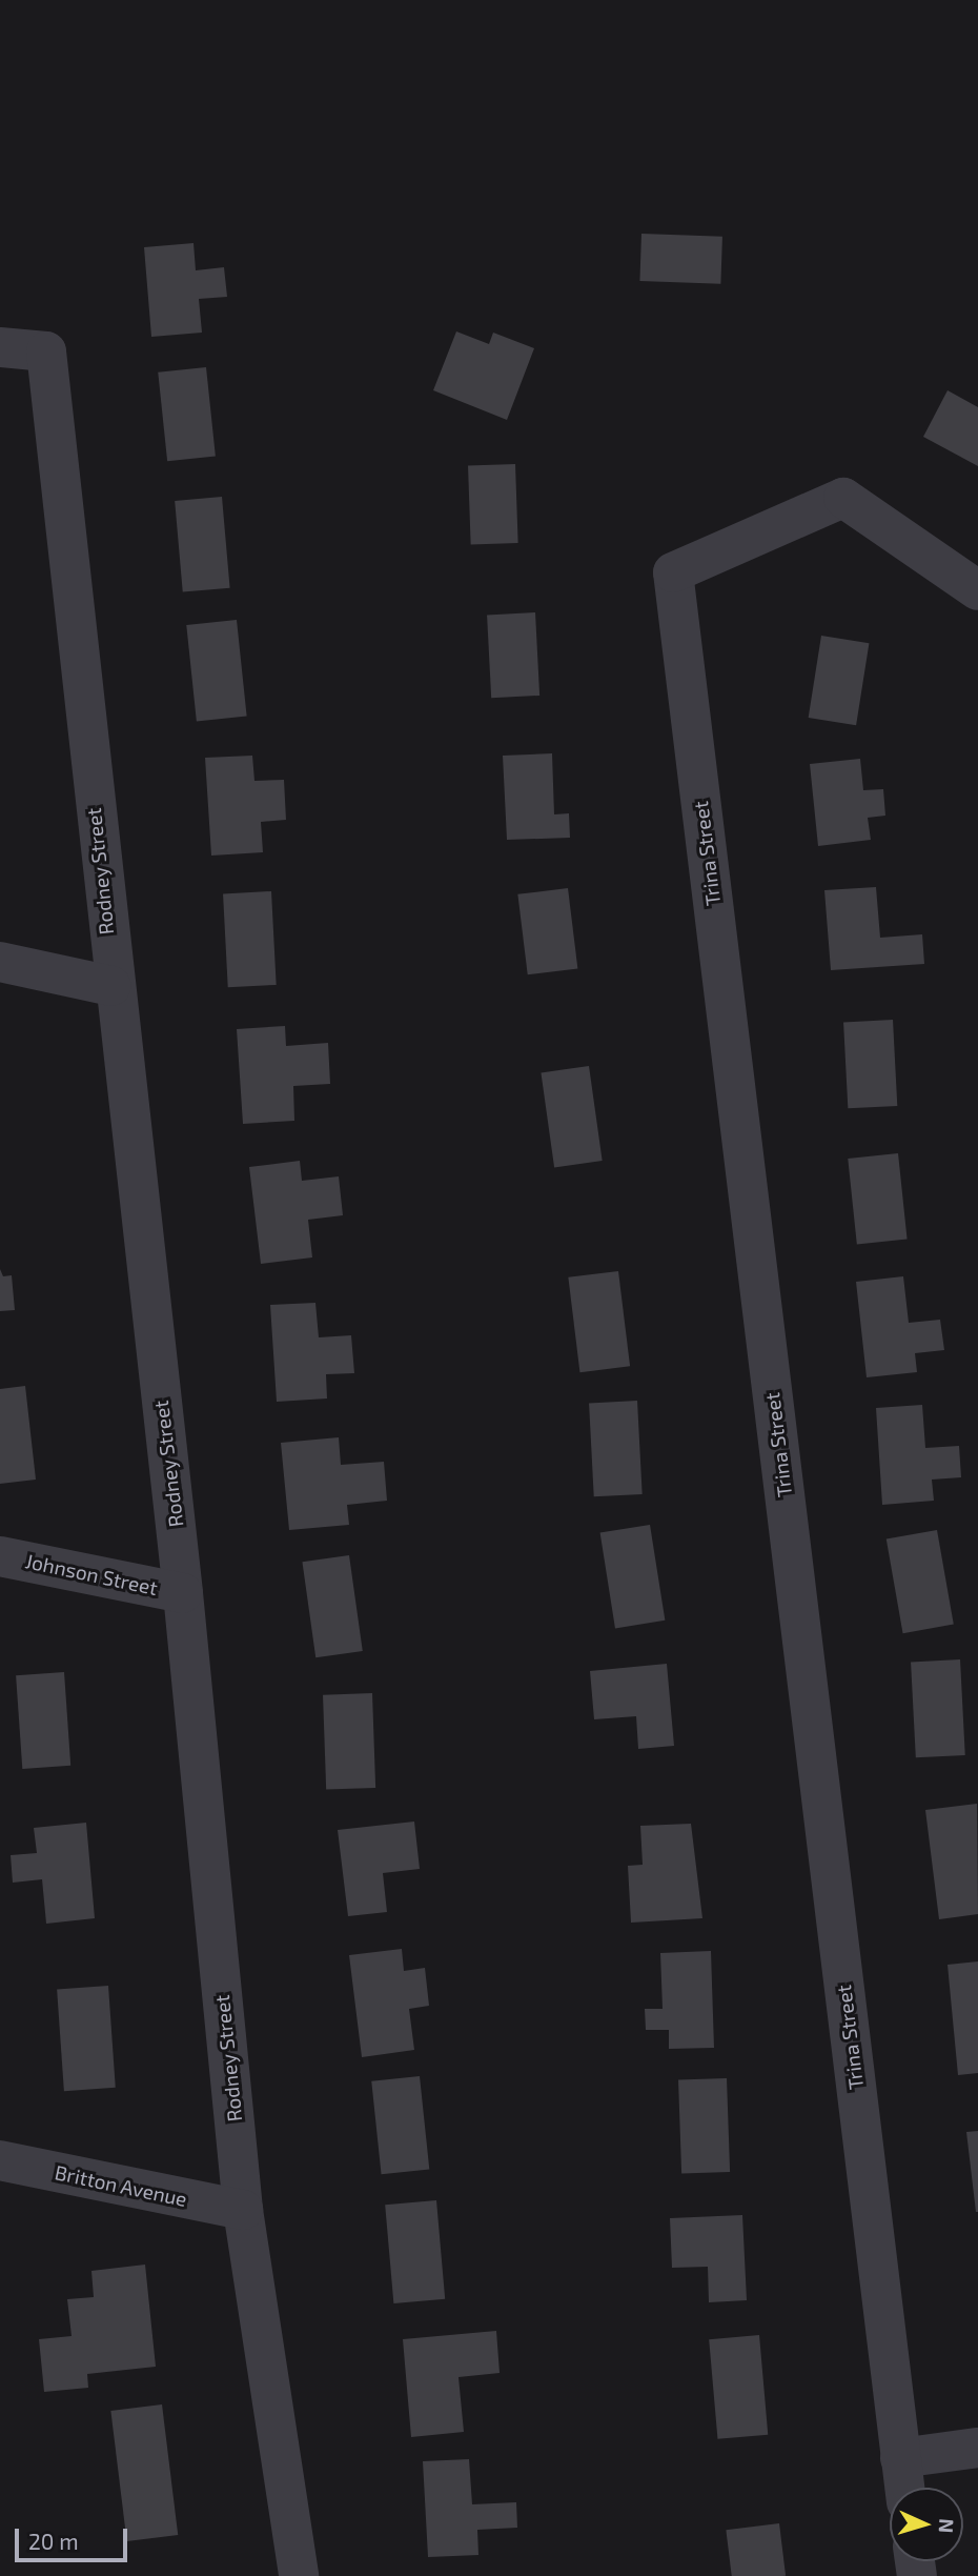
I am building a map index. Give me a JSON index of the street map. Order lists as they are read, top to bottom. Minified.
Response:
{"streets":{"street":["Trina Street","Rodney Street","Johnson Street","Britton Avenue"]},"crossings":[["Rodney Street","Johnson Street"],["Rodney Street","Britton Avenue"]],"scale_bar":"20 m","north":"right"}
